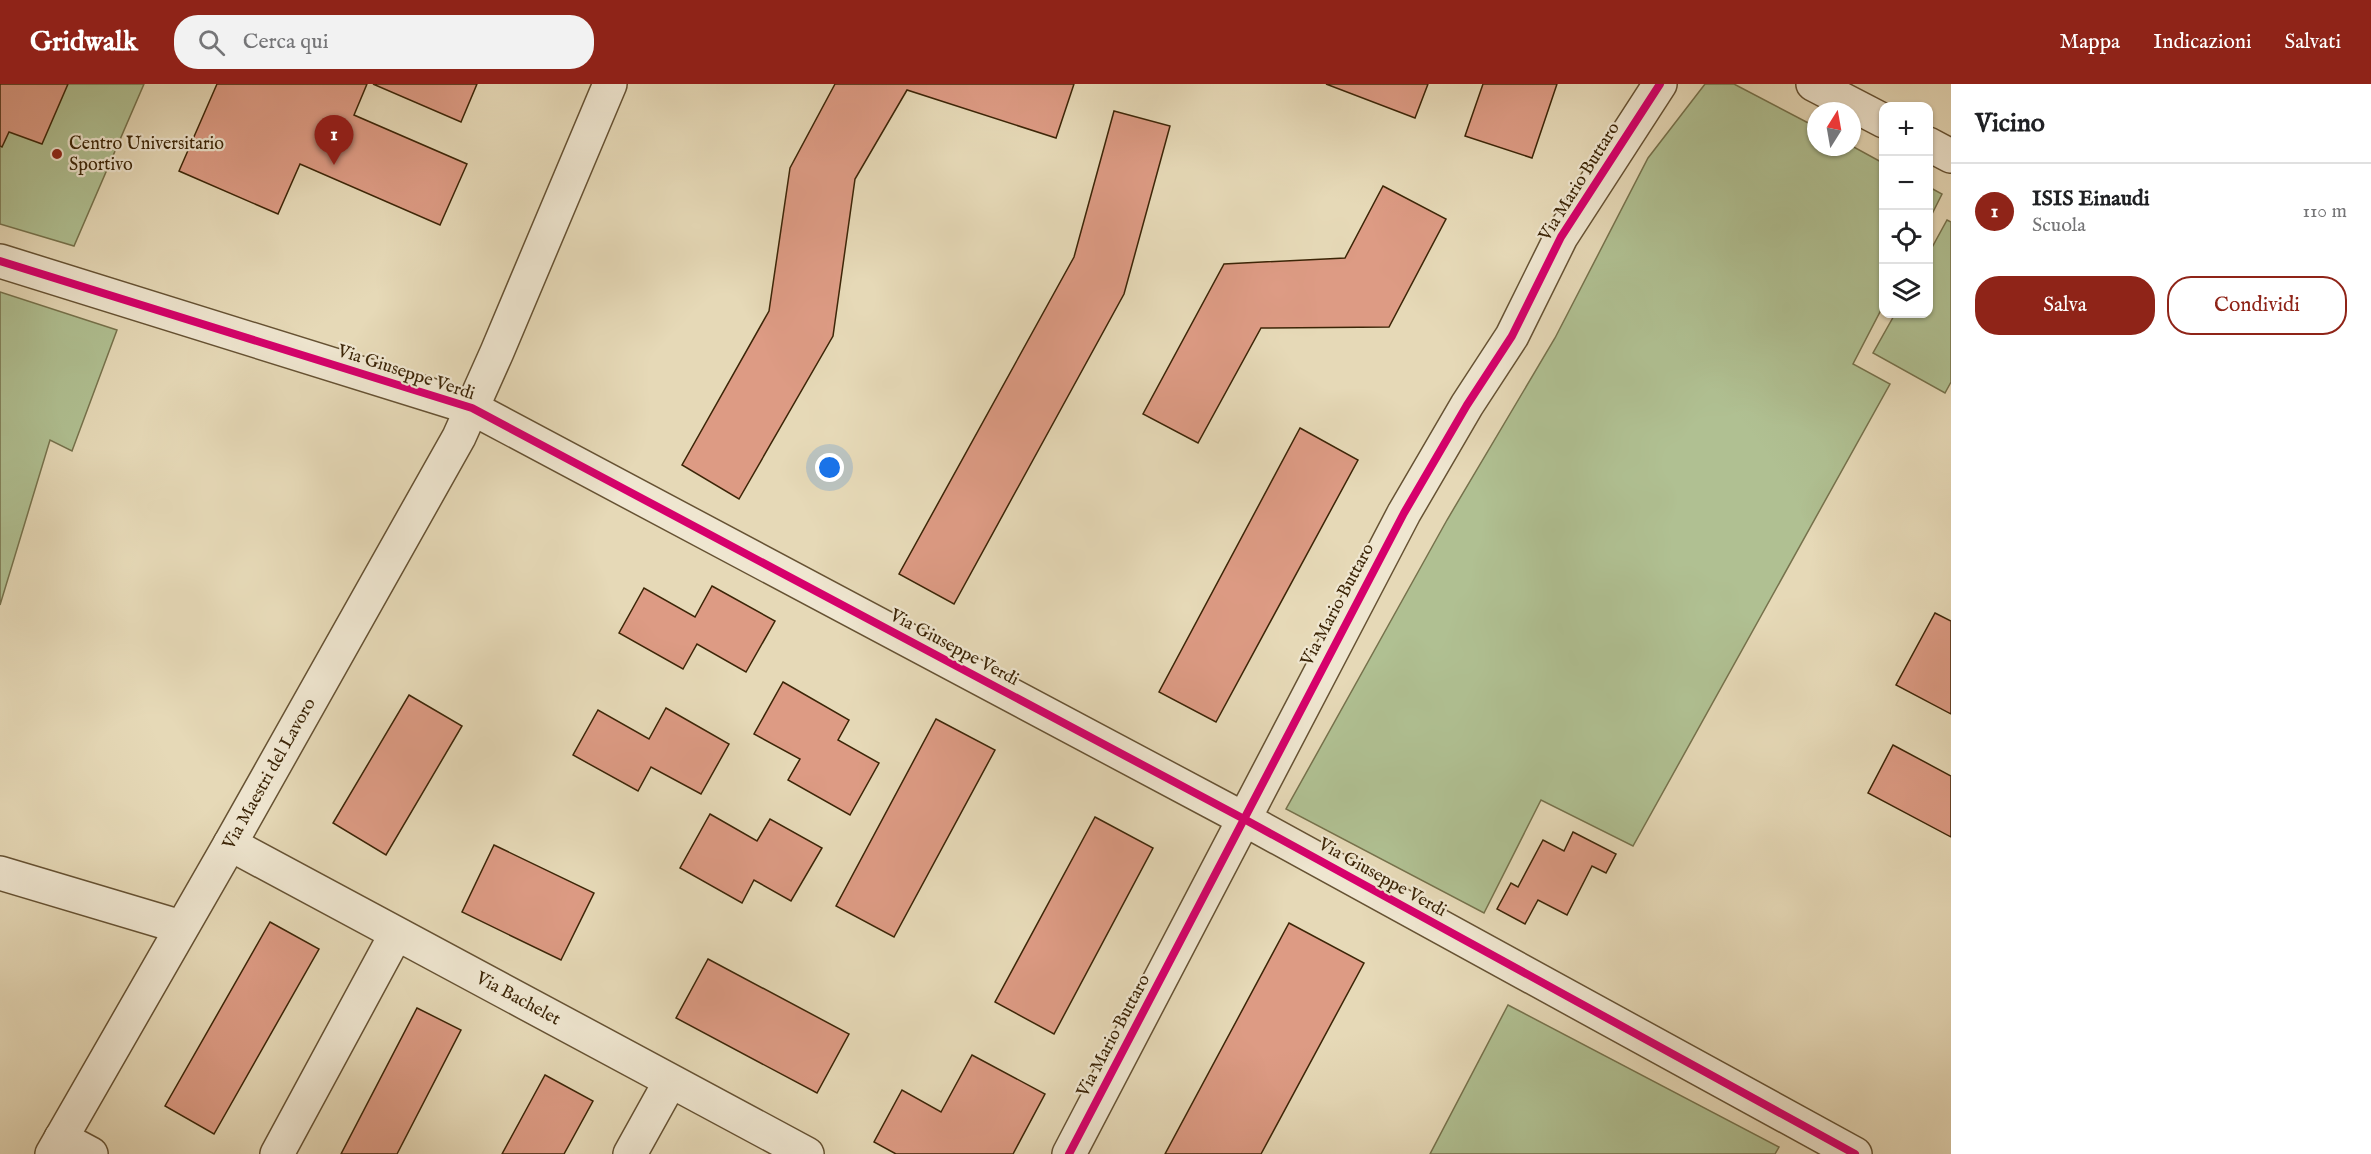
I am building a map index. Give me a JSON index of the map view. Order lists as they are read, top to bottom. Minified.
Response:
{"streets":{"street":["Via Mario Buttaro","Via Giuseppe Verdi","Via Maestri del Lavoro","Via Bachelet"]},"crossings":[["Via Mario Buttaro","Via Giuseppe Verdi"],["Via Giuseppe Verdi","Via Maestri del Lavoro"],["Via Maestri del Lavoro","Via Bachelet"]],"places":["Centro Universitario Sportivo"],"north":"top","page":{"header":"Gridwalk","search":"Cerca qui","nav":["Mappa","Indicazioni","Salvati"],"heading":"Vicino","map_buttons":["+","−"],"pins":"1","list":[{"mark":"1","name":"ISIS Einaudi","note":"Scuola","value":"110 m"}],"buttons":["Salva","Condividi"]}}
